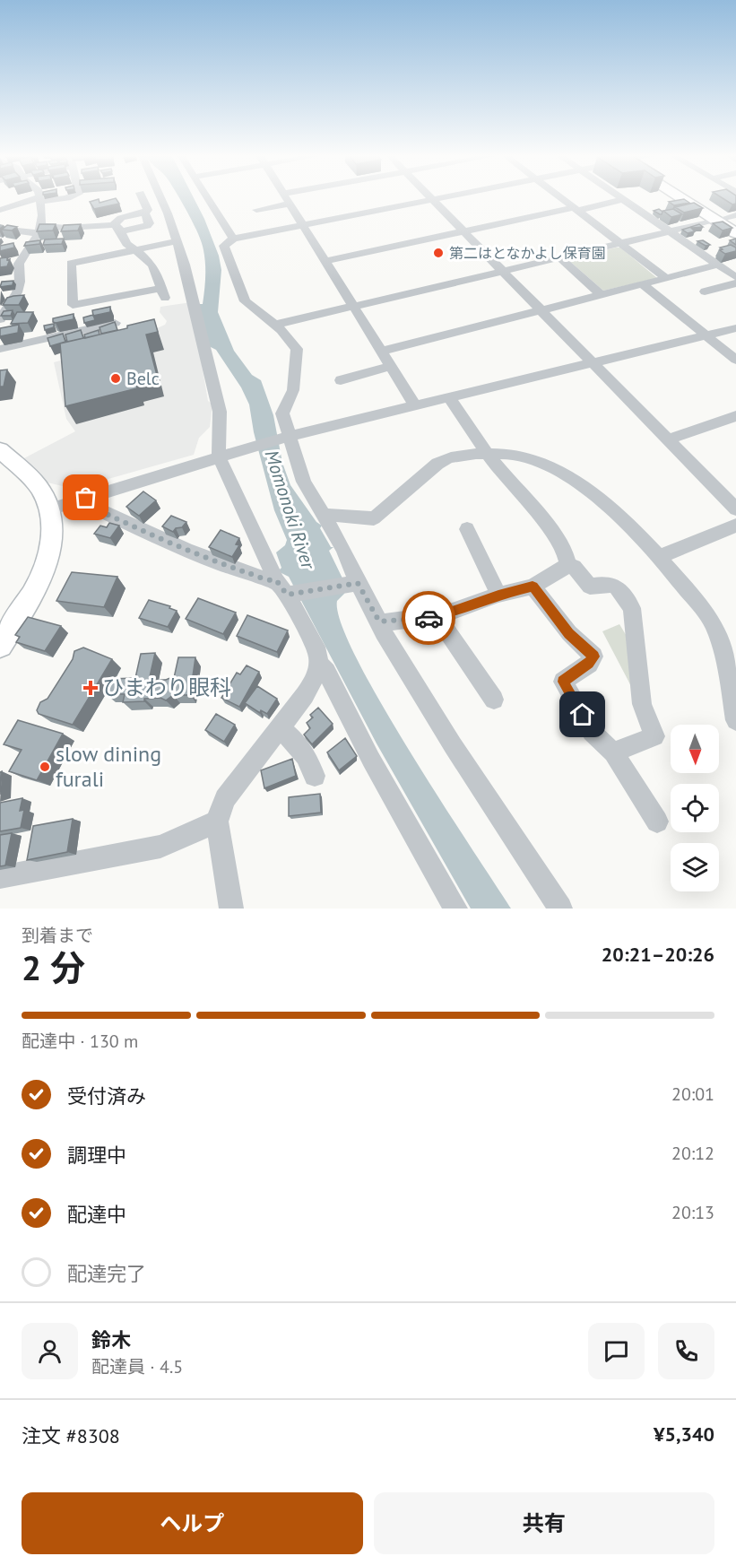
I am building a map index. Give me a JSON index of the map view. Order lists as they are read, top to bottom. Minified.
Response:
{"water":["Momonoki River"],"places":{"other":["第二はとなかよし保育園","Belc","slow dining furali"],"health":["ひまわり眼科"]},"north":"bottom","page":{"heading":["2 分","到着まで","20:21–20:26"],"panel":["鈴木","配達員 · 4.5","注文 #8308","¥5,340"],"bar":"配達中 · 130 m","list":[["受付済み","20:01"],["調理中","20:12"],["配達中","20:13"],"配達完了"],"buttons":["ヘルプ","共有"]}}
